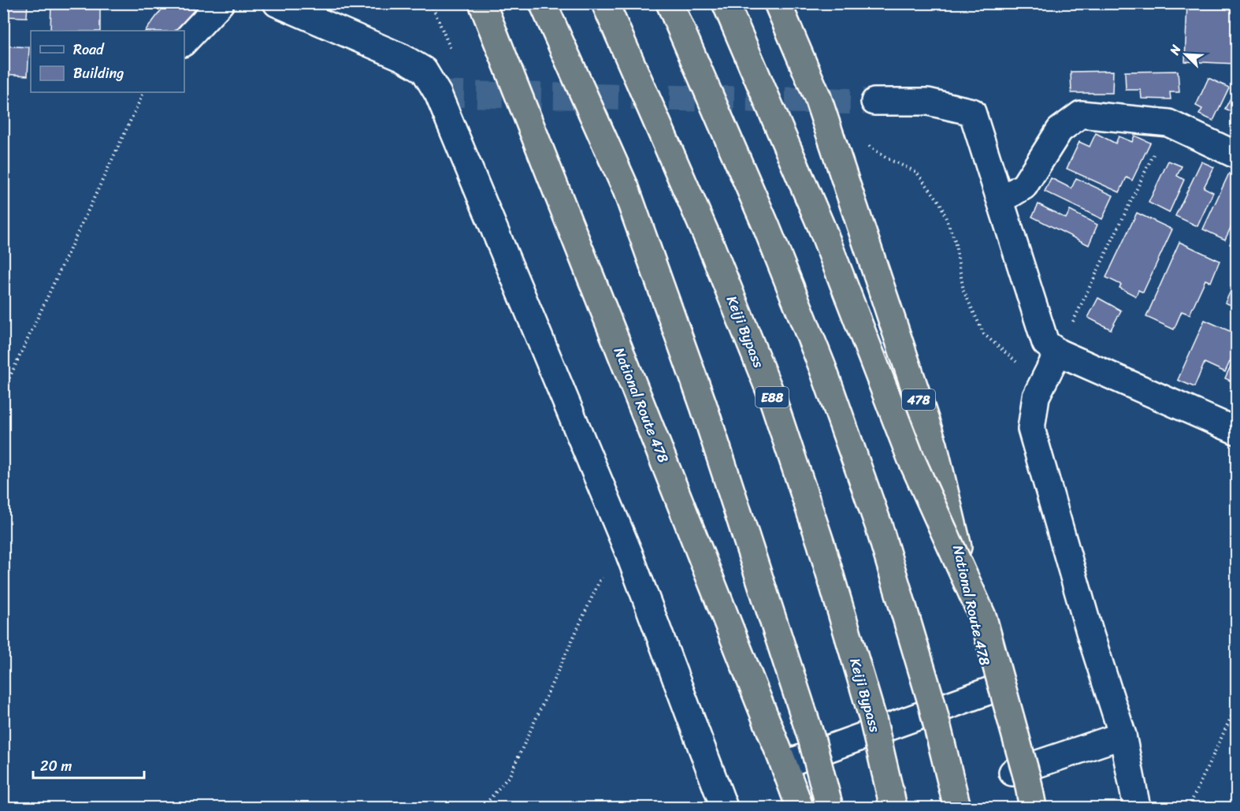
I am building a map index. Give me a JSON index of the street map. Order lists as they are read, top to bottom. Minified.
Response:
{"streets":{"highway":["Keiji Bypass","E88","478","National Route 478"]},"legend":["Road","Building"],"scale_bar":"20 m","north":"top left"}
